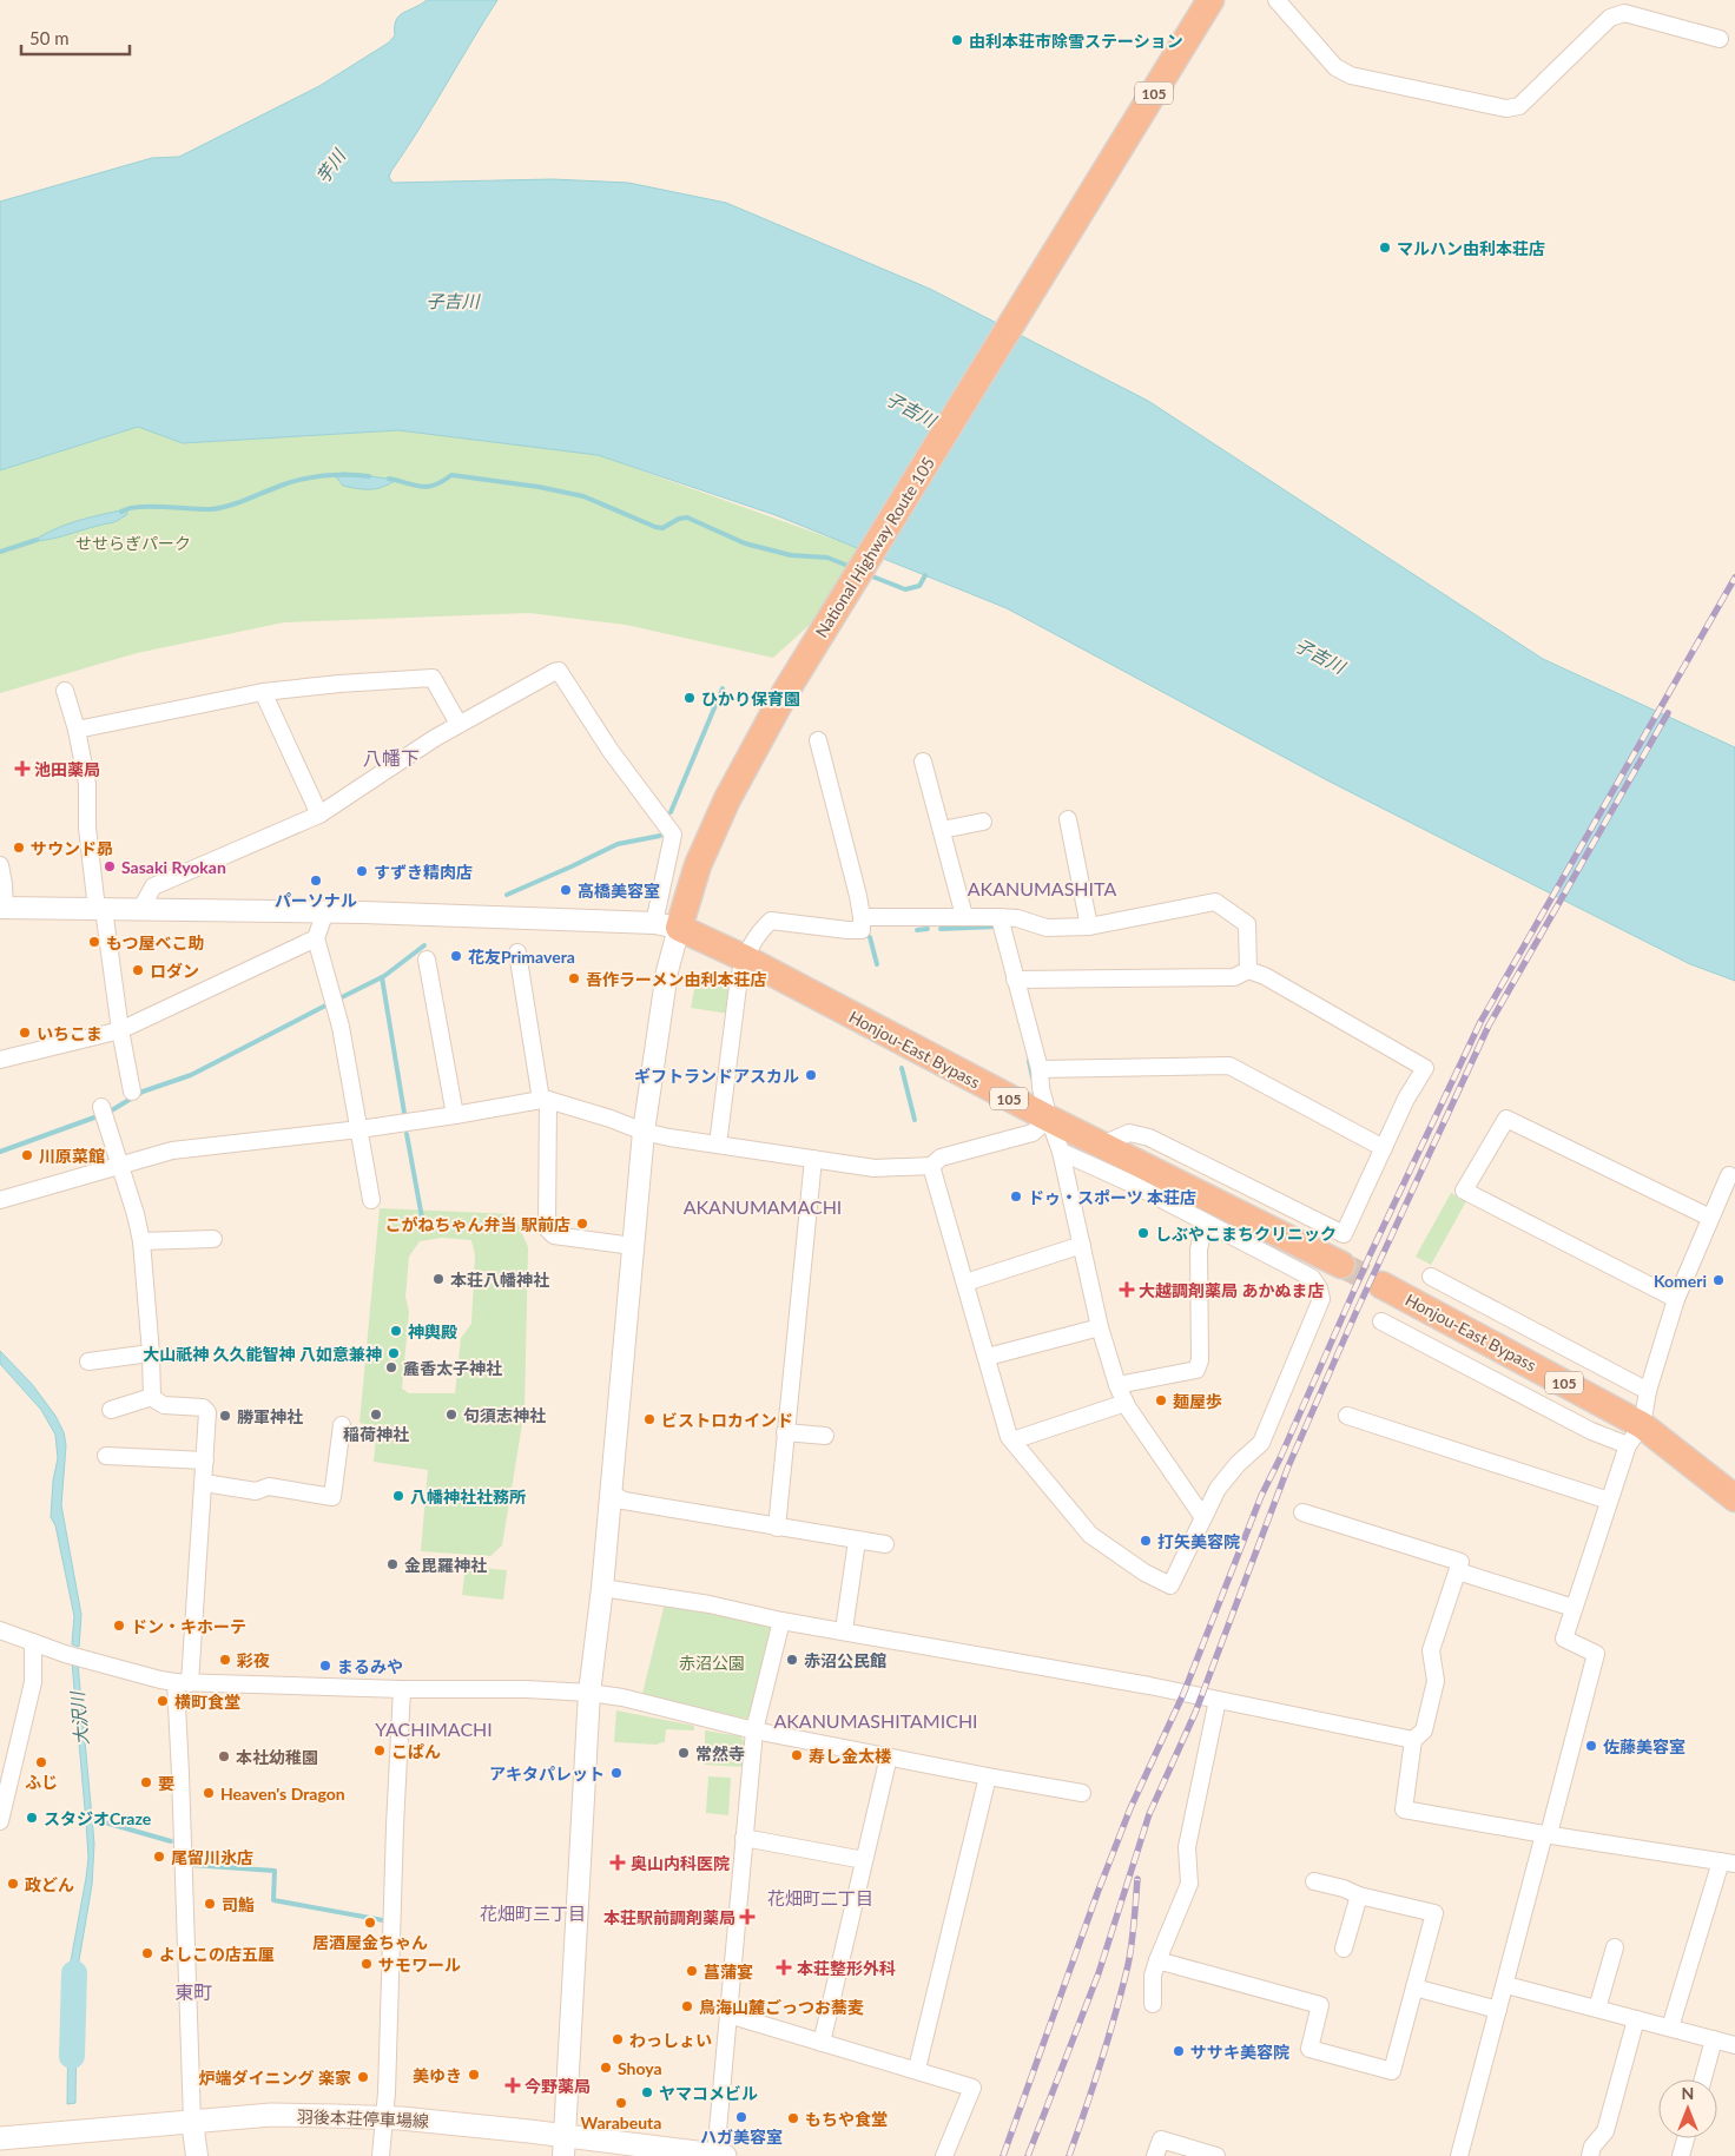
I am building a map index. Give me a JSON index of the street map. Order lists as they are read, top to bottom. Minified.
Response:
{"streets":{"highway":["105","National Highway Route 105","Honjou-East Bypass"],"main road":["羽後本荘停車場線"]},"crossings":[["National Highway Route 105","Honjou-East Bypass"]],"districts":["八幡下","AKANUMASHITA","AKANUMAMACHI","AKANUMASHITAMICHI","YACHIMACHI","花畑町二丁目","花畑町三丁目","東町"],"water":["芋川","子吉川","大沢川"],"parks":["せせらぎパーク","赤沼公園"],"places":{"other":["由利本荘市除雪ステーション","マルハン由利本荘店","ひかり保育園","サウンド昴","Sasaki Ryokan","すずき精肉店","パーソナル","高橋美容室","もつ屋べこ助","花友Primavera","ロダン","吾作ラーメン由利本荘店","いちこま","ギフトランドアスカル","川原菜館","ドゥ・スポーツ 本荘店","こがねちゃん弁当 駅前店","しぶやこまちクリニック","本荘八幡神社","Komeri","神輿殿","大山祇神 久久能智神 八如意兼神","麄香太子神社","麺屋歩","稲荷神社","句須志神社","勝軍神社","ビストロカインド","八幡神社社務所","打矢美容院","金毘羅神社","ドン・キホーテ","彩夜","赤沼公民館","まるみや","横町食堂","佐藤美容室","こぱん","常然寺","寿し金太楼","本社幼稚園","ふじ","アキタパレット","要","Heaven's Dragon","スタジオCraze","尾留川氷店","政どん","司鮨","居酒屋金ちゃん","よしこの店五厘","サモワール","菖蒲宴","鳥海山麓ごっつお蕎麦","わっしょい","ササキ美容院","Shoya","美ゆき","炉端ダイニング 楽家","ヤマコメビル","Warabeuta","ハガ美容室","もちや食堂"],"health":["池田薬局","大越調剤薬局 あかぬま店","奥山内科医院","本荘駅前調剤薬局","本荘整形外科","今野薬局"]},"scale_bar":"50 m","north":"top"}
